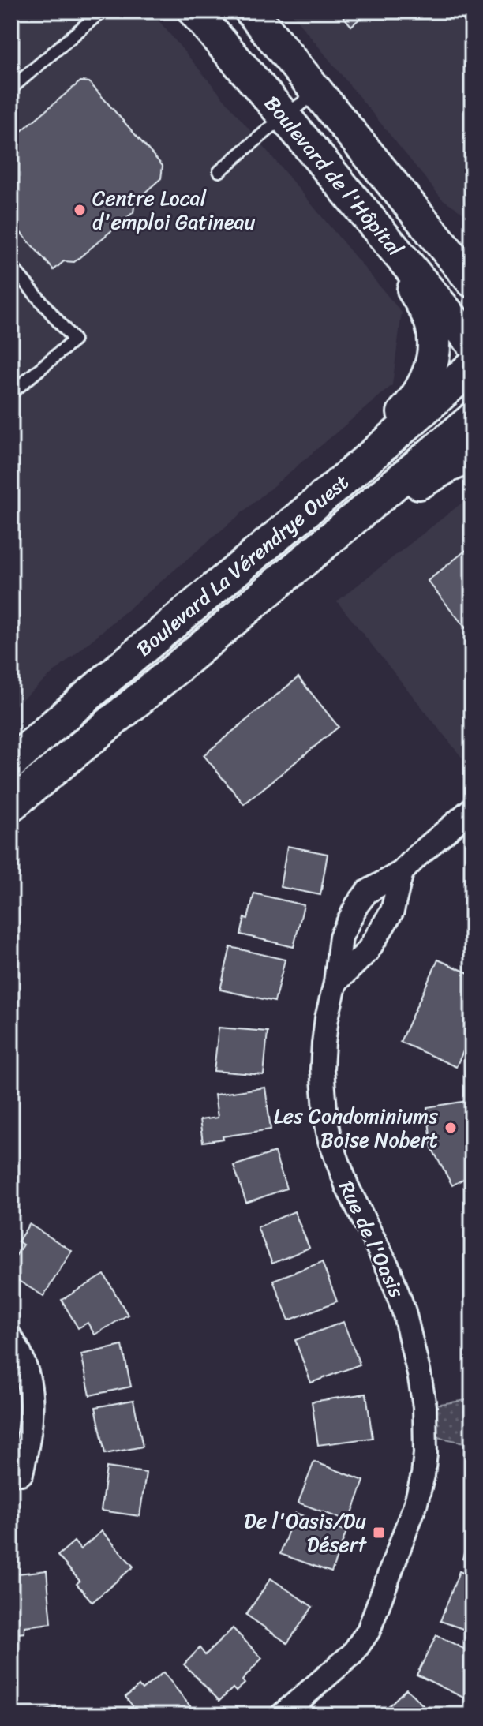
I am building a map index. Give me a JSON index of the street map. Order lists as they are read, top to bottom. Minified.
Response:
{"streets":{"main road":["Boulevard de l'Hôpital","Boulevard La Vérendrye Ouest"],"street":["Rue de l'Oasis"]},"places":{"other":["Centre Local d'emploi Gatineau","Les Condominiums Boise Nobert"],"transit":["De l'Oasis/Du Désert"]}}
